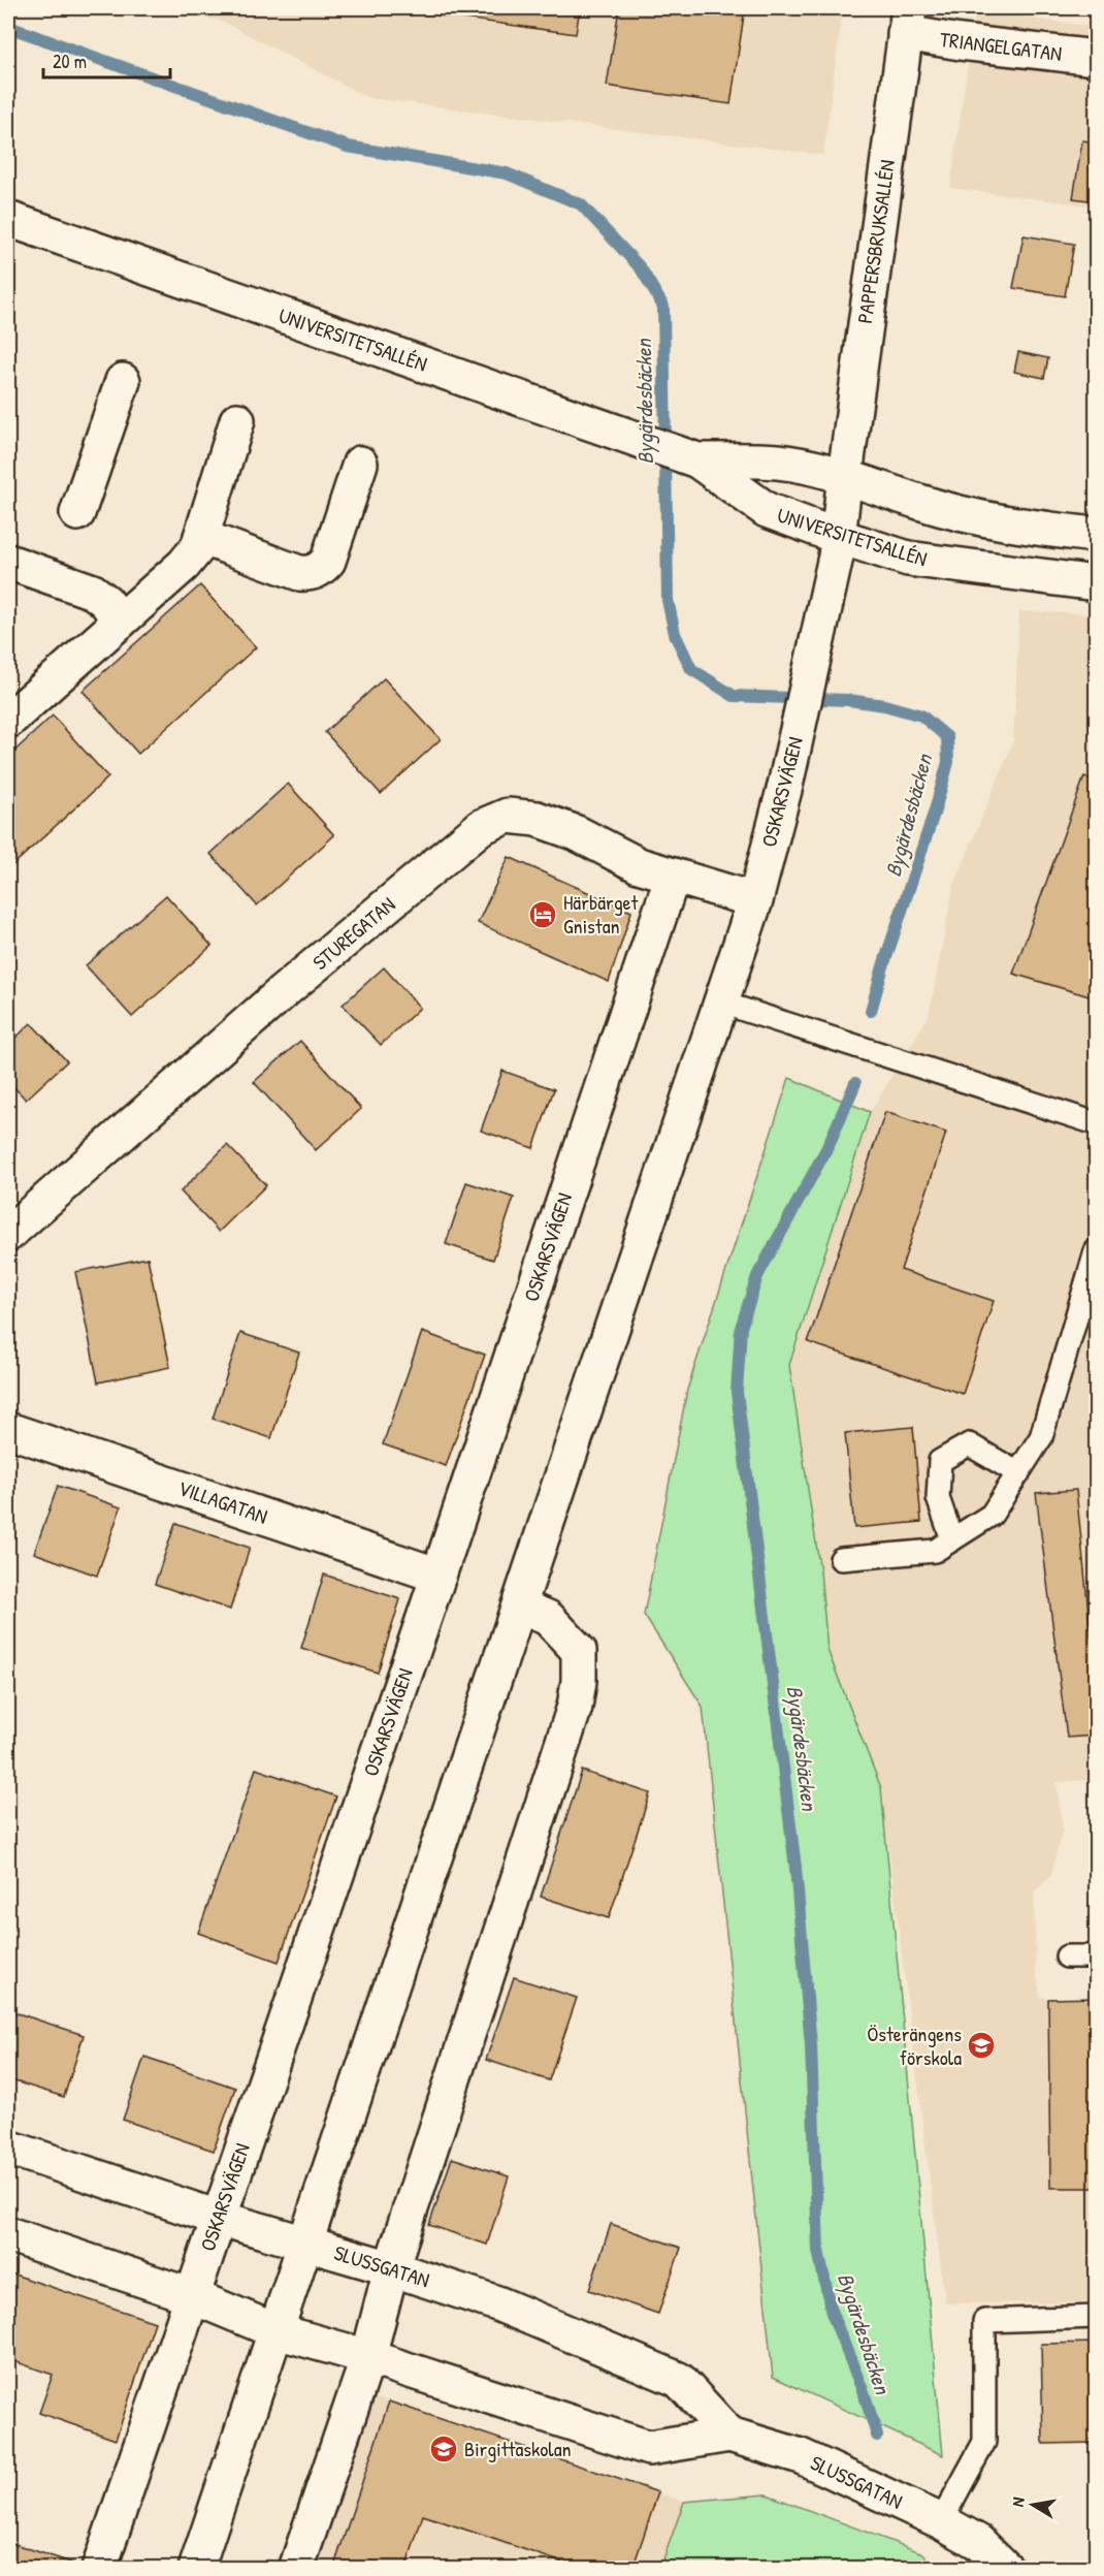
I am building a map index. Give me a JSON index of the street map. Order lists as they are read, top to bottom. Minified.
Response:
{"streets":{"street":["TRIANGELGATAN","PAPPERSBRUKSALLÉN","UNIVERSITETSALLÉN","OSKARSVÄGEN","STUREGATAN","VILLAGATAN","SLUSSGATAN"]},"crossings":[["TRIANGELGATAN","PAPPERSBRUKSALLÉN"],["PAPPERSBRUKSALLÉN","UNIVERSITETSALLÉN"],["PAPPERSBRUKSALLÉN","OSKARSVÄGEN"],["UNIVERSITETSALLÉN","OSKARSVÄGEN"],["OSKARSVÄGEN","STUREGATAN"],["OSKARSVÄGEN","VILLAGATAN"],["OSKARSVÄGEN","SLUSSGATAN"]],"water":["Bygärdesbäcken"],"places":{"hotel":["Härbärget Gnistan"],"school or university":["Österängens förskola","Birgittaskolan"]},"scale_bar":"20 m","north":"left"}
